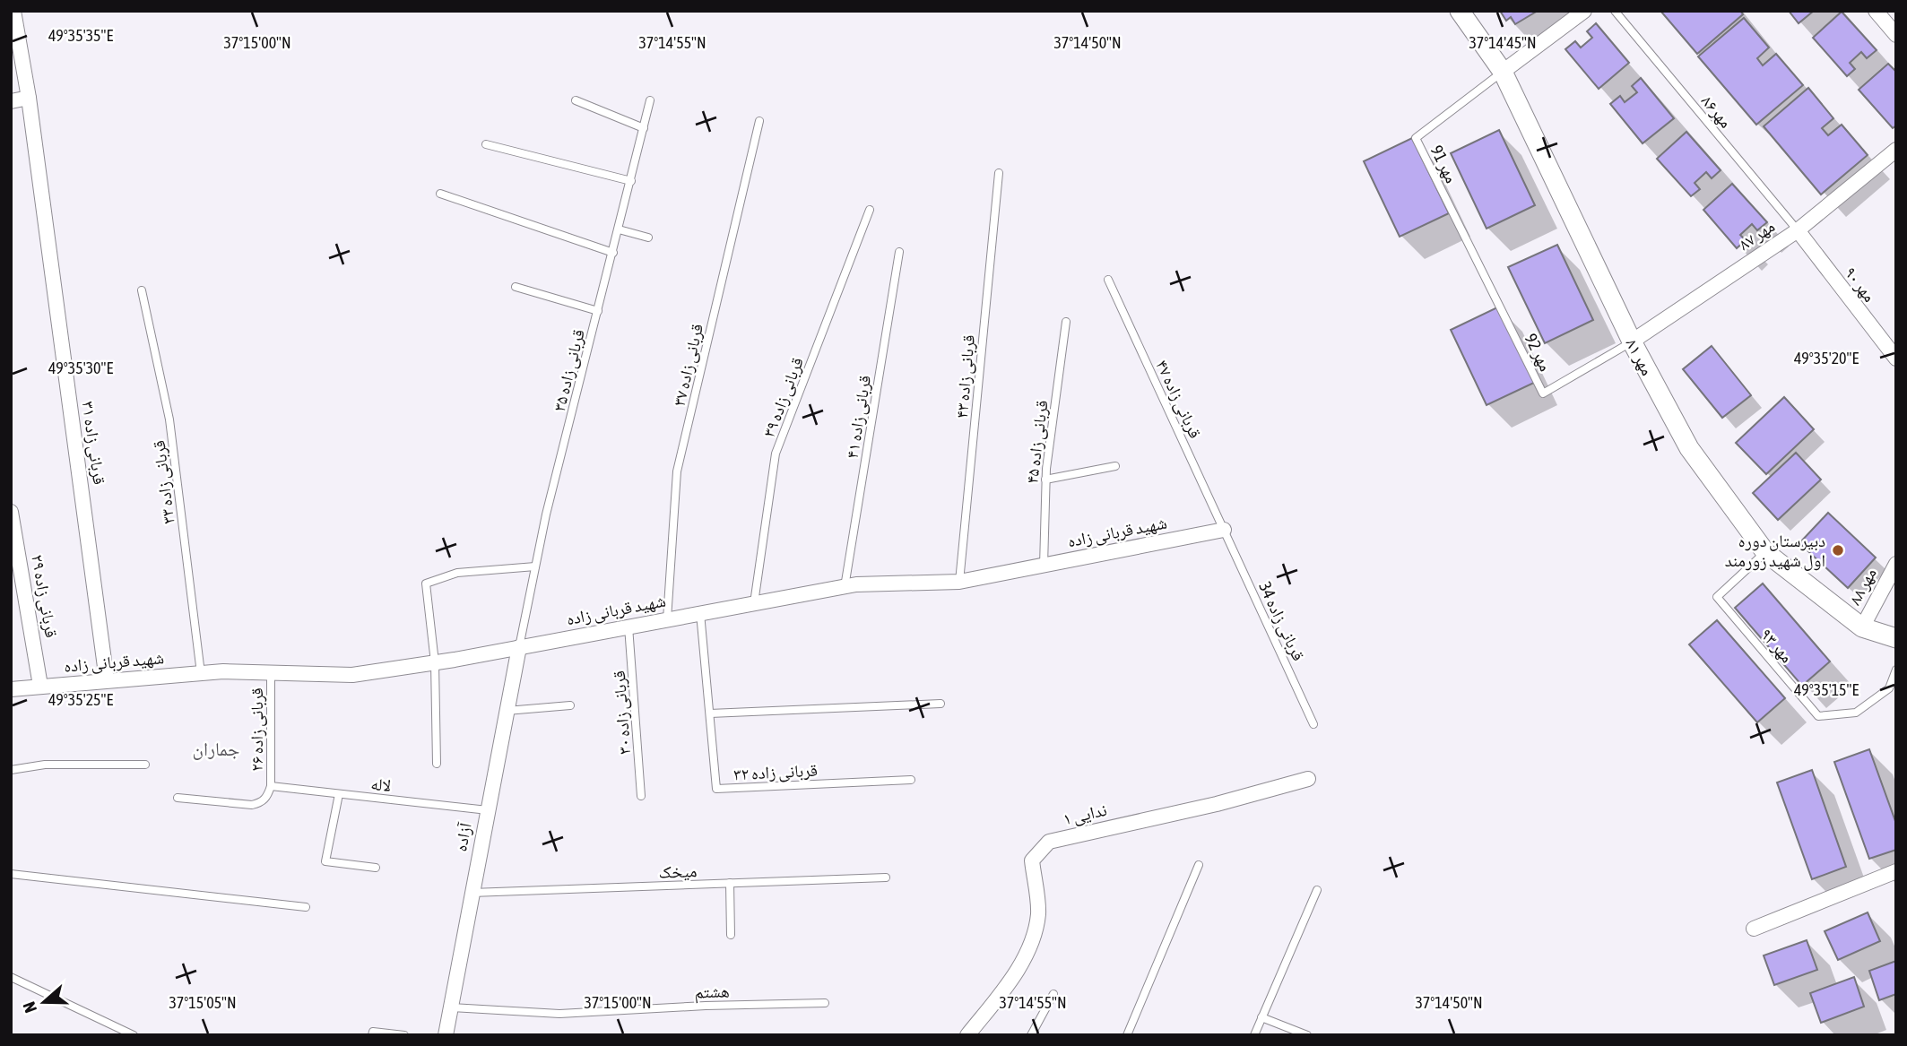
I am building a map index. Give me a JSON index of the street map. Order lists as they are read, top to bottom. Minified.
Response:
{"streets":{"street":["مهر ۸۷","مهر ۹۰","مهر ۸۱","قربانی زاده ۳۱","شهید قربانی زاده","مهر ۸۸","قربانی زاده ۲۹","ندایی ۱","آزاده"],"lane":["مهر۸۶","مهر 91","مهر 92","قربانی زاده ۳۷","قربانی زاده ۳۵","قربانی زاده ۴۳","قربانی زاده ۳۹","قربانی زاده ۴۷","قربانی زاده ۴۱","قربانی زاده ۴۵","قربانی زاده ۳۳","قربانی زاده 34","مهر ۹۳","قربانی زاده ۳۰","قربانی زاده ۲۶","قربانی زاده ۳۲","لاله","میخک","هشتم"]},"crossings":[["مهر۸۶","مهر ۸۷"],["مهر۸۶","مهر ۹۰"],["مهر 91","مهر 92"],["مهر 91","مهر ۸۱"],["مهر ۸۷","مهر ۹۰"],["مهر ۸۷","مهر 92"],["مهر ۸۷","مهر ۸۱"],["مهر 92","مهر ۸۱"],["مهر ۸۱","مهر ۸۸"],["مهر ۸۱","مهر ۹۳"],["قربانی زاده ۳۷","شهید قربانی زاده"],["قربانی زاده ۳۵","شهید قربانی زاده"],["قربانی زاده ۳۵","آزاده"],["قربانی زاده ۴۳","شهید قربانی زاده"],["قربانی زاده ۳۹","شهید قربانی زاده"],["قربانی زاده ۴۷","شهید قربانی زاده"],["قربانی زاده ۴۷","قربانی زاده 34"],["قربانی زاده ۴۱","شهید قربانی زاده"],["قربانی زاده ۴۵","شهید قربانی زاده"],["قربانی زاده ۳۱","شهید قربانی زاده"],["قربانی زاده ۳۳","شهید قربانی زاده"],["شهید قربانی زاده","قربانی زاده ۲۹"],["شهید قربانی زاده","قربانی زاده 34"],["شهید قربانی زاده","قربانی زاده ۳۰"],["شهید قربانی زاده","قربانی زاده ۲۶"],["شهید قربانی زاده","قربانی زاده ۳۲"],["شهید قربانی زاده","آزاده"],["قربانی زاده ۲۶","لاله"],["لاله","آزاده"],["آزاده","میخک"],["آزاده","هشتم"]],"districts":["جماران"],"places":["دبیرستان دوره اول شهید زورمند"],"north":"left","coordinates":["49°35'35\"E","37°15'00\"N","37°14'55\"N","37°14'50\"N","37°14'45\"N","49°35'20\"E","49°35'30\"E","49°35'15\"E","49°35'25\"E","37°15'05\"N"]}
